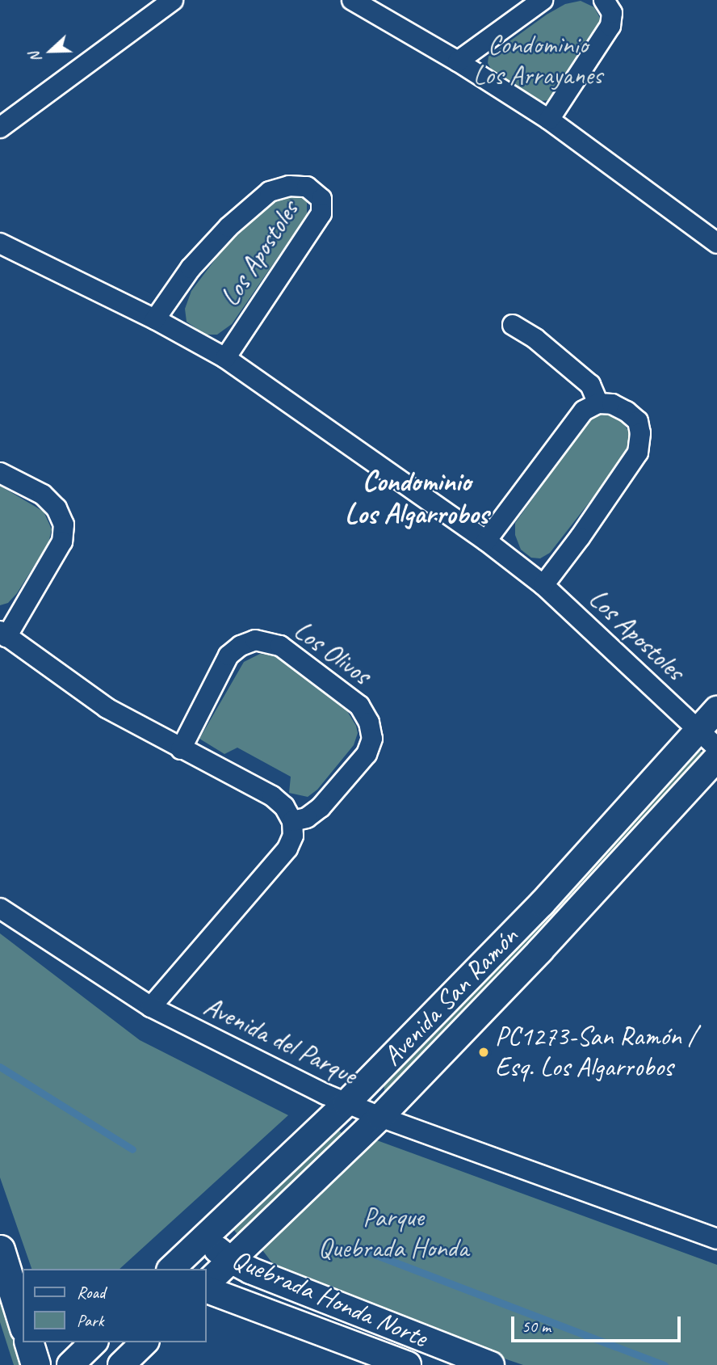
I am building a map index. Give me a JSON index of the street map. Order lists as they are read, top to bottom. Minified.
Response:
{"streets":{"street":["Los Apostoles","Los Olivos","Avenida San Ramón","Avenida del Parque","Quebrada Honda Norte"]},"crossings":[["Los Apostoles","Avenida San Ramón"],["Avenida San Ramón","Avenida del Parque"],["Avenida San Ramón","Quebrada Honda Norte"]],"districts":["Condominio Los Algarrobos"],"parks":["Condominio Los Arrayanes","Parque Quebrada Honda"],"places":["PC1273-San Ramón / Esq. Los Algarrobos"],"legend":["Road","Park"],"scale_bar":"50 m","north":"left"}
